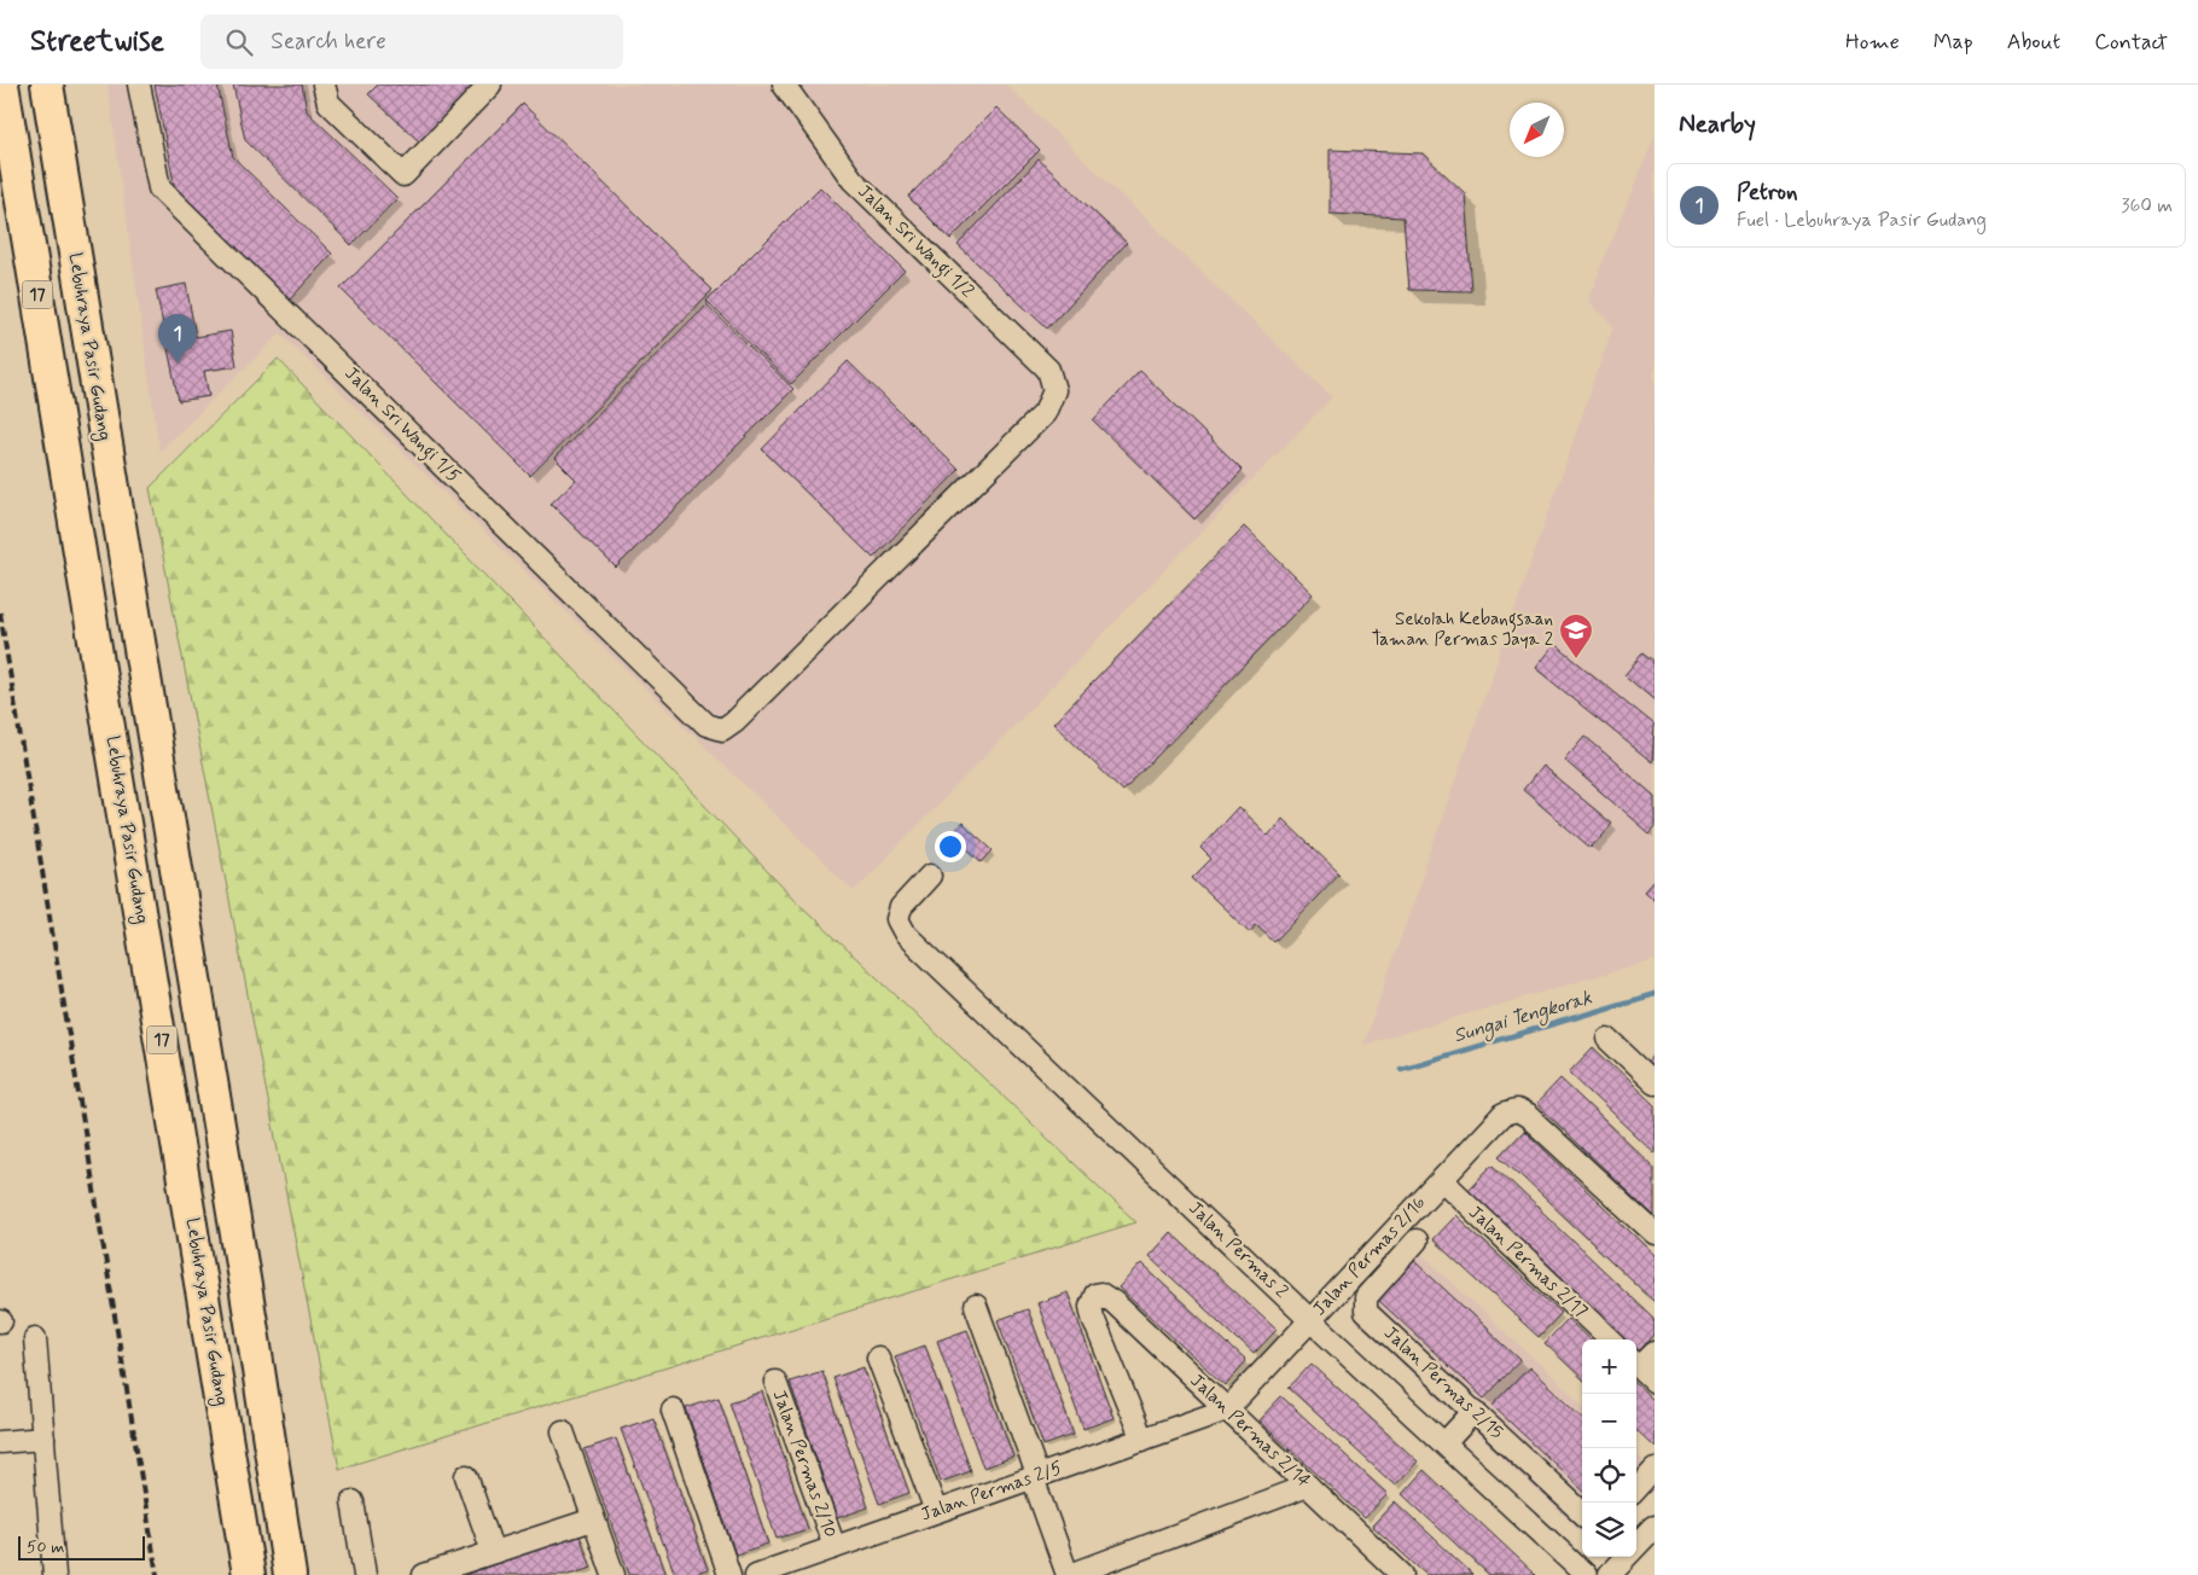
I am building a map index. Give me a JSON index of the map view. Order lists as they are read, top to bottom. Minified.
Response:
{"streets":{"highway":["17","Lebuhraya Pasir Gudang"],"street":["Jalan Sri Wangi 1/2","Jalan Sri Wangi 1/5","Jalan Permas 2","Jalan Permas 2/16","Jalan Permas 2/17","Jalan Permas 2/15","Jalan Permas 2/14","Jalan Permas 2/10","Jalan Permas 2/5"]},"crossings":[["Jalan Sri Wangi 1/2","Jalan Sri Wangi 1/5"],["Jalan Permas 2","Jalan Permas 2/16"],["Jalan Permas 2/16","Jalan Permas 2/17"],["Jalan Permas 2/16","Jalan Permas 2/14"],["Jalan Permas 2/16","Jalan Permas 2/5"],["Jalan Permas 2/14","Jalan Permas 2/5"],["Jalan Permas 2/10","Jalan Permas 2/5"]],"water":["Sungai Tengkorak"],"places":{"school or university":["Sekolah Kebangsaan Taman Permas Jaya 2"]},"scale_bar":"50 m","north":"bottom left","page":{"header":"Streetwise","search":"Search here","nav":["Home","Map","About","Contact"],"heading":"Nearby","list":[{"mark":"1","name":"Petron","note":"Fuel · Lebuhraya Pasir Gudang","value":"360 m"}],"pins":"1","map_buttons":["+","−"],"scale":"50 m"}}
